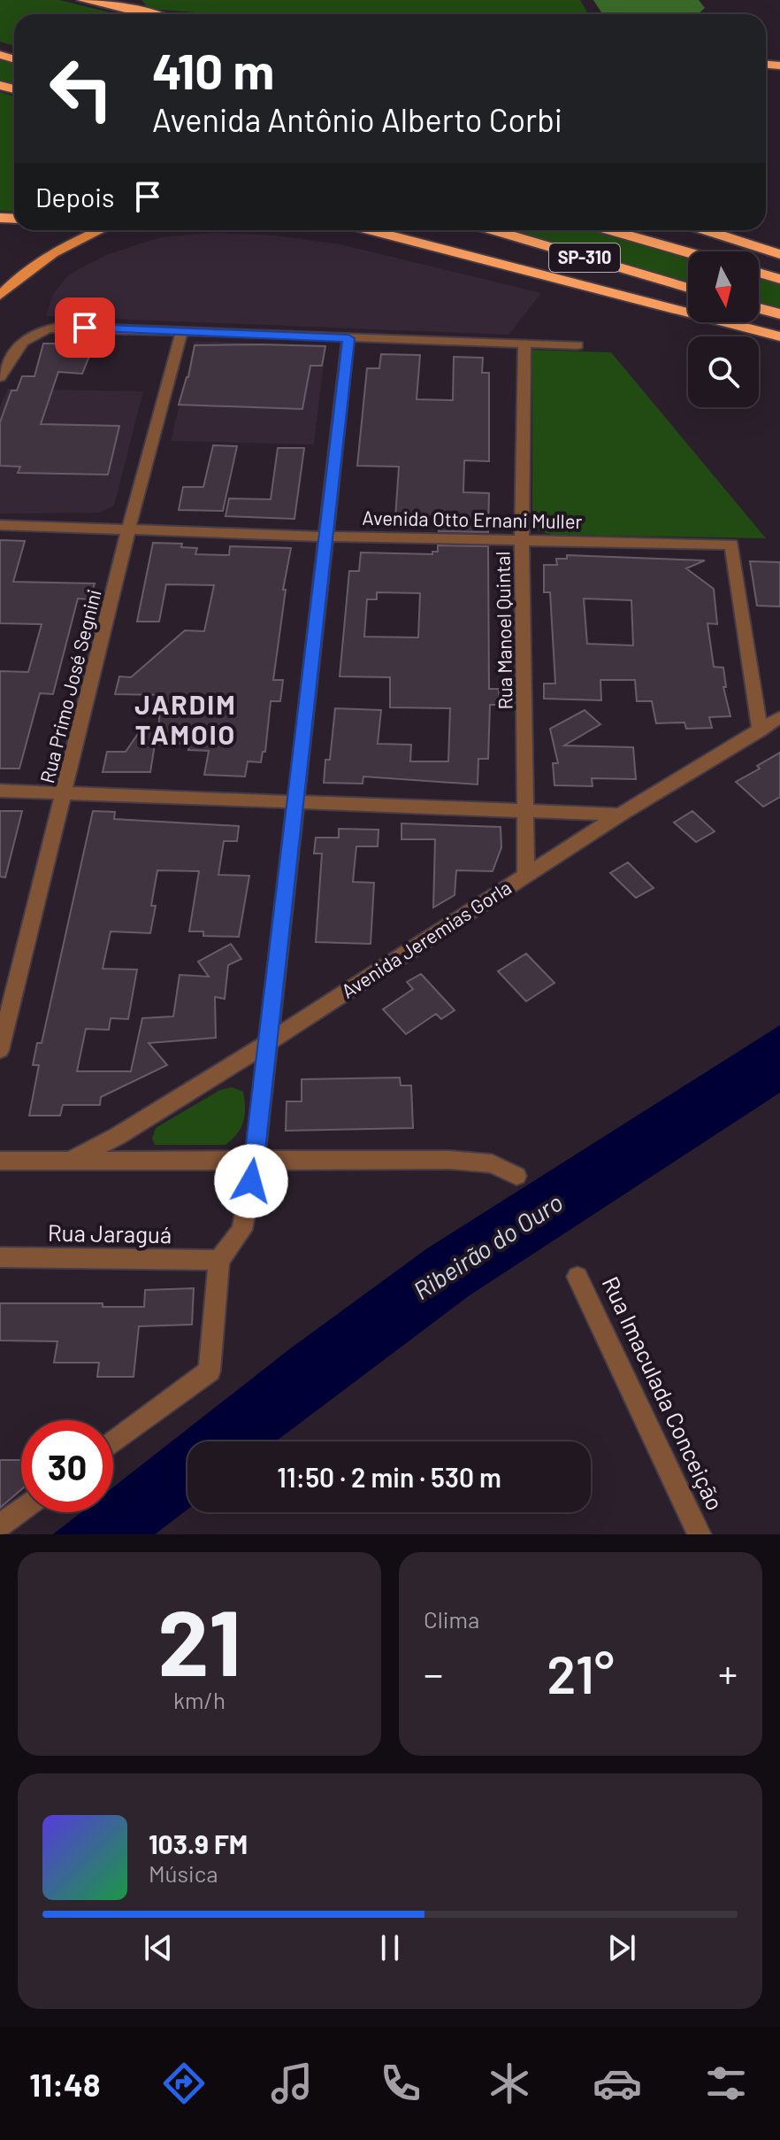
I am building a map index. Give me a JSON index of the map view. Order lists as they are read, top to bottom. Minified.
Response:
{"streets":{"highway":["SP-310"],"street":["Avenida Otto Ernani Muller","Rua Manoel Quintal","Rua Primo José Segnini","Avenida Jeremias Gorla","Rua Jaraguá","Rua Imaculada Conceição"]},"crossings":[["Avenida Otto Ernani Muller","Rua Manoel Quintal"],["Avenida Otto Ernani Muller","Rua Primo José Segnini"],["Avenida Otto Ernani Muller","Avenida Jeremias Gorla"],["Rua Manoel Quintal","Avenida Jeremias Gorla"]],"districts":["JARDIM TAMOIO"],"water":["Ribeirão do Ouro"],"north":"bottom","page":{"turn":["410 m","Avenida Antônio Alberto Corbi"],"then":"Depois","limit":"30","trip":"11:50 · 2 min · 530 m","tile":[["21","km/h"],"Clima"],"heat":["−","21°","+"],"song":["103.9 FM","Música"],"tabs":"11:48"}}
